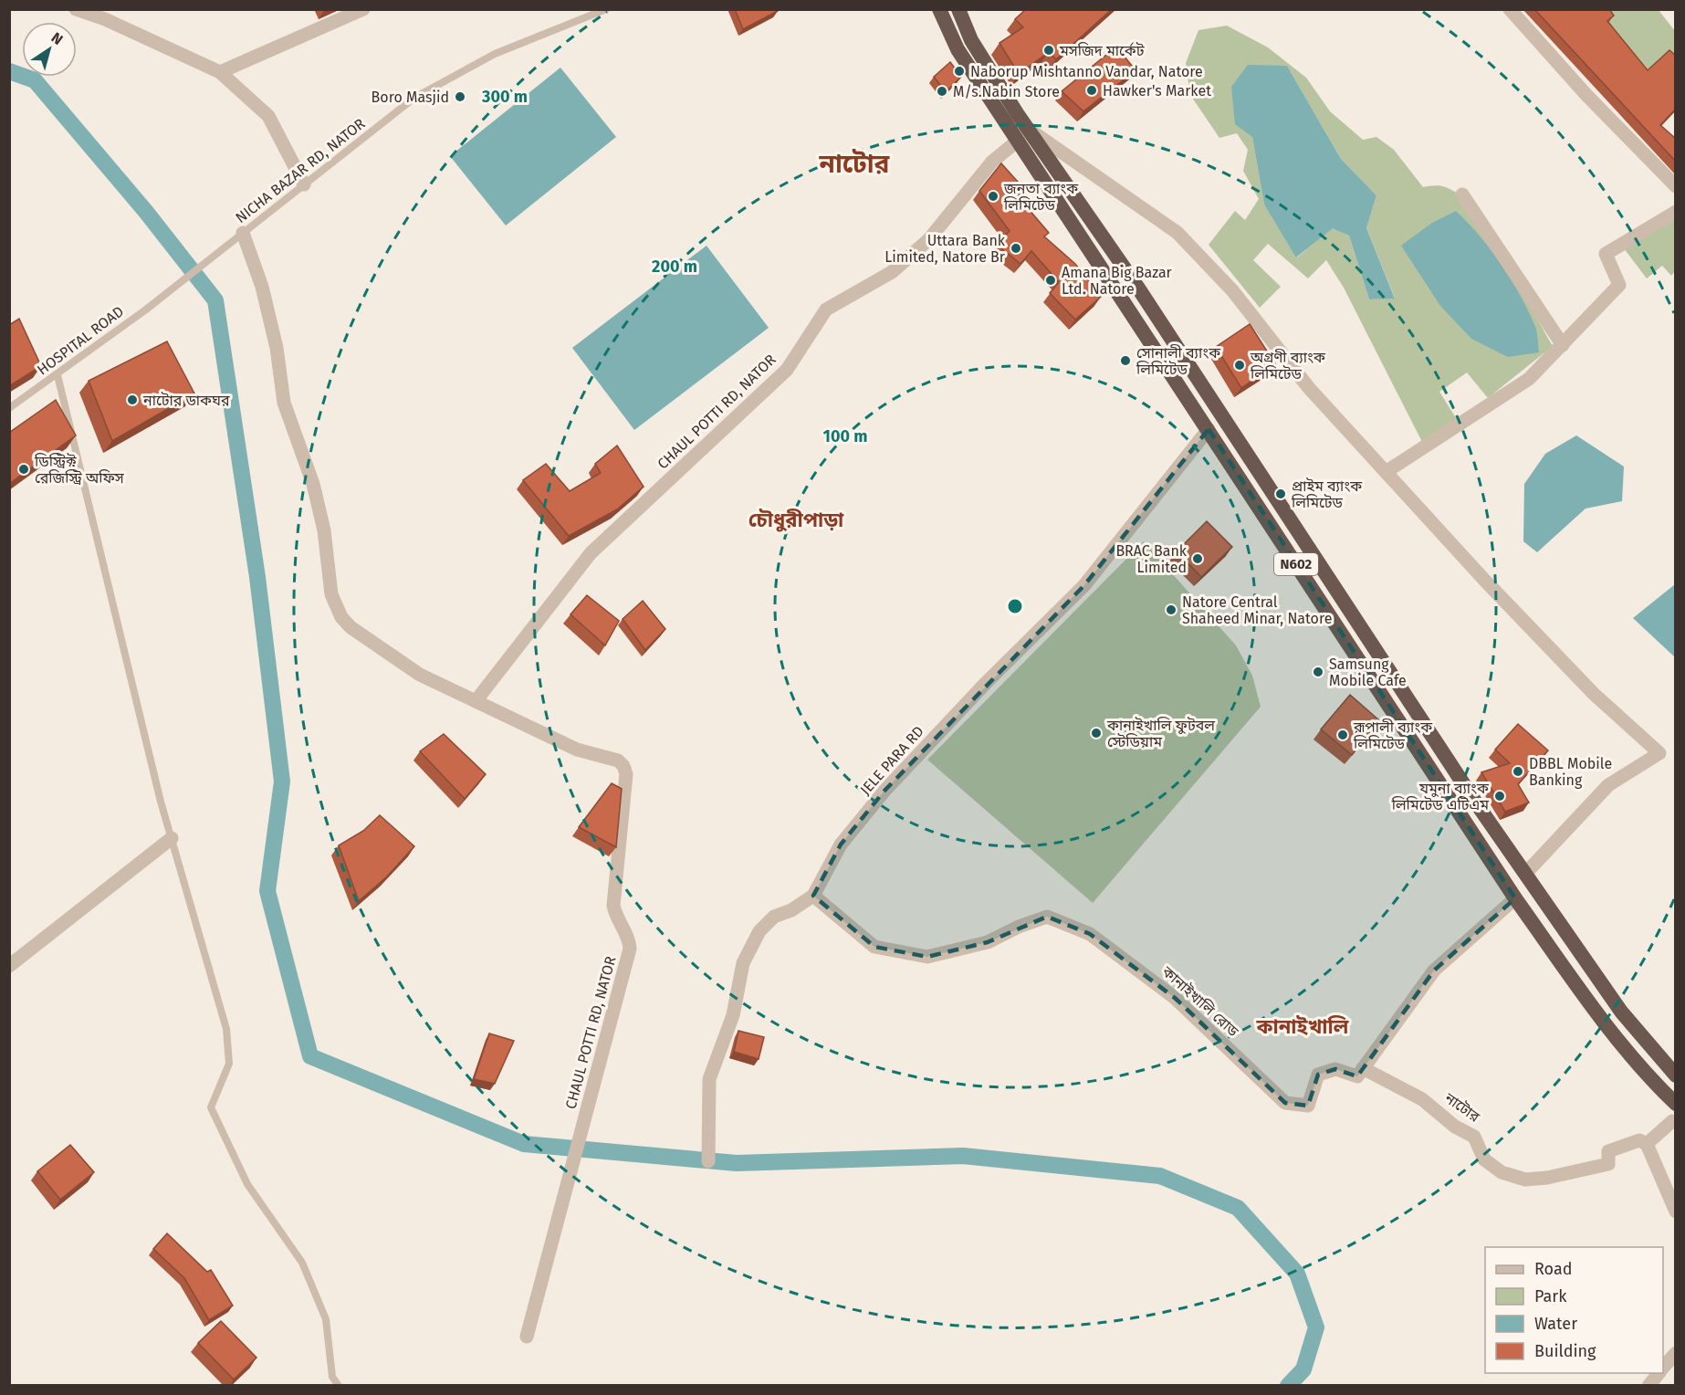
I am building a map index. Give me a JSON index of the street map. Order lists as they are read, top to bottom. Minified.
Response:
{"streets":{"highway":["N602"],"street":["CHAUL POTTI RD, NATOR","JELE PARA RD","কানাইখালি রোড","নাটোর"],"lane":["NICHA BAZAR RD, NATOR","HOSPITAL ROAD"]},"crossings":[["NICHA BAZAR RD, NATOR","HOSPITAL ROAD"],["NICHA BAZAR RD, NATOR","CHAUL POTTI RD, NATOR"],["CHAUL POTTI RD, NATOR","N602"],["N602","JELE PARA RD"],["JELE PARA RD","কানাইখালি রোড"],["কানাইখালি রোড","নাটোর"]],"districts":["নাটোর","চৌধুরীপাড়া","কানাইখালি"],"places":["মসজিদ মার্কেট","Naborup Mishtanno Vandar, Natore","Hawker's Market","M/s.Nabin Store","Boro Masjid","জনতা ব্যাংক লিমিটেড","Uttara Bank Limited, Natore Br","Amana Big Bazar Ltd. Natore","সোনালী ব্যাংক লিমিটেড","অগ্রণী ব্যাংক লিমিটেড","নাটোর ডাকঘর","ডিস্ট্রিক্ট রেজিস্ট্রি অফিস","প্রাইম ব্যাংক লিমিটেড","BRAC Bank Limited","Natore Central Shaheed Minar, Natore","Samsung Mobile Cafe","কানাইখালি ফুটবল স্টেডিয়াম","রূপালী ব্যাংক লিমিটেড","DBBL Mobile Banking","যমুনা ব্যাংক লিমিটেড এটিএম"],"legend":["Road","Park","Water","Building"],"north":"top right","rings":["300 m","200 m","100 m"]}
